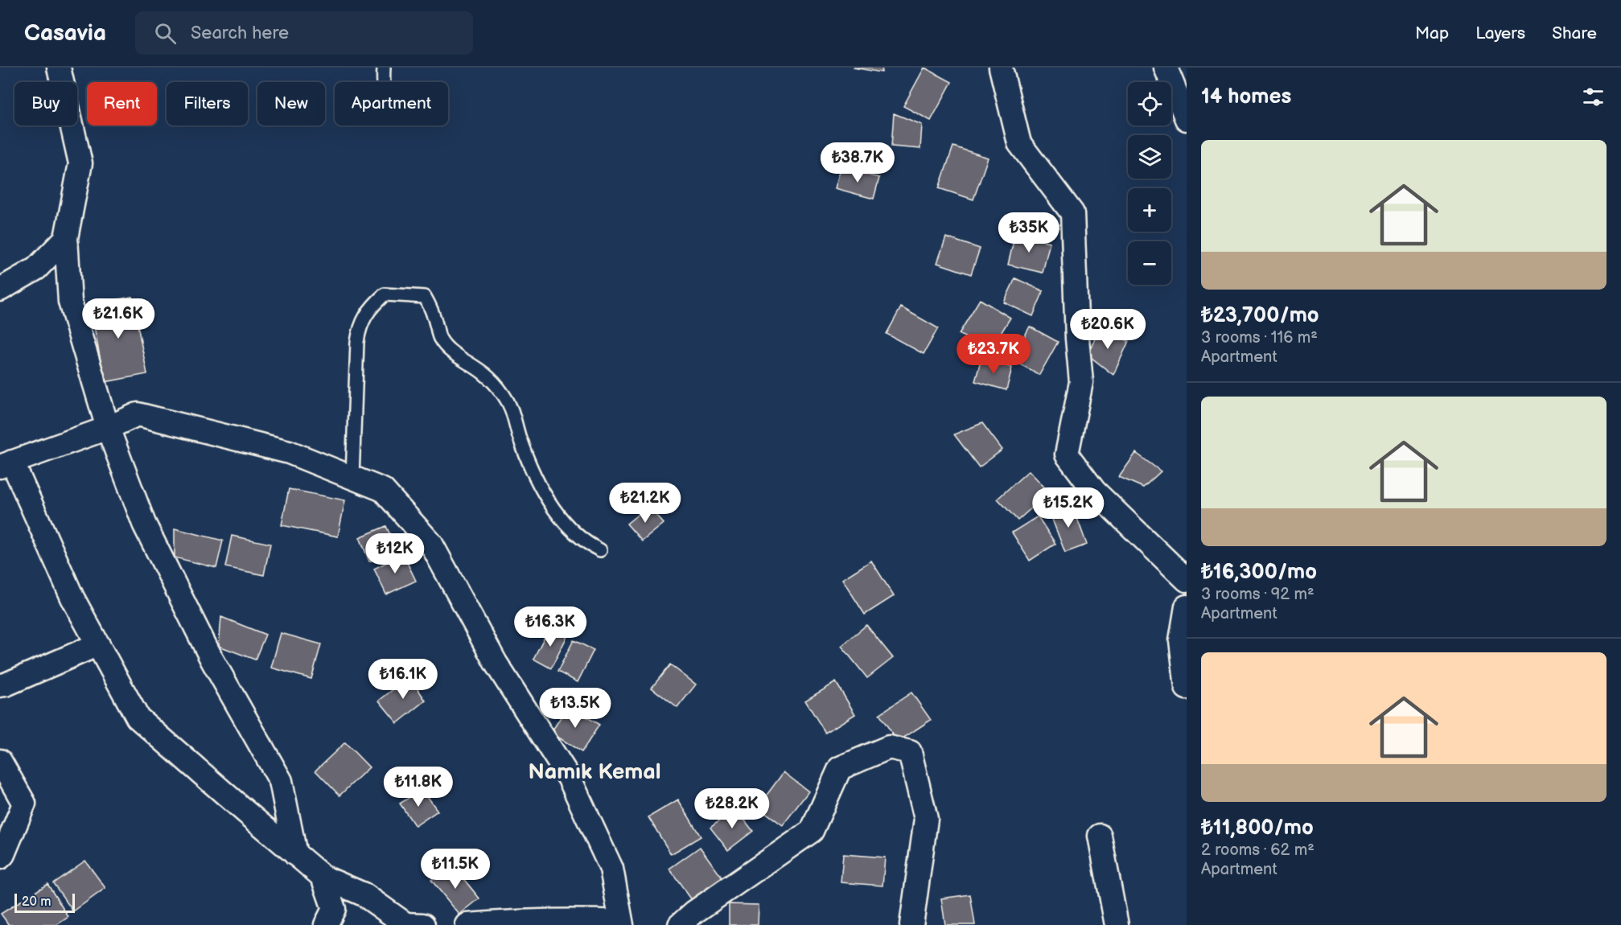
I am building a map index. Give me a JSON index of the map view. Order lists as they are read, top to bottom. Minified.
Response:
{"districts":["Namık Kemal"],"scale_bar":"20 m","page":{"header":"Casavia","search":"Search here","nav":["Map","Layers","Share"],"heading":"14 homes","map_buttons":["+","−"],"chip":["Buy","Rent","Filters","New","Apartment"],"list":[{"name":"₺23,700/mo","note":"3 rooms · 116 m² · Apartment"},{"name":"₺16,300/mo","note":"3 rooms · 92 m² · Apartment"},{"name":"₺11,800/mo","note":"2 rooms · 62 m² · Apartment"}],"price":["₺38.7K","₺35K","₺21.6K","₺20.6K","₺23.7K","₺21.2K","₺15.2K","₺12K","₺16.3K","₺16.1K","₺13.5K","₺11.8K","₺28.2K","₺11.5K"],"scale":"20 m"}}
